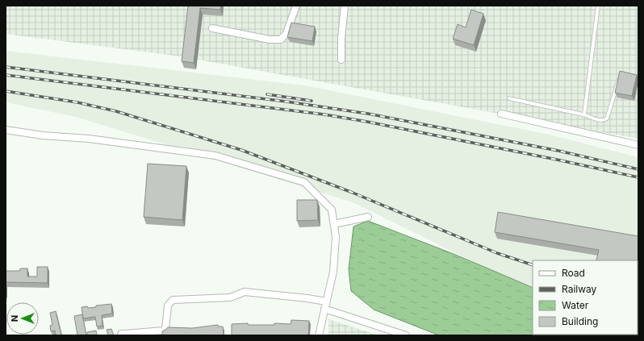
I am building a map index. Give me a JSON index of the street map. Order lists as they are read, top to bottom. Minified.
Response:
{"legend":["Road","Railway","Water","Building"],"north":"left"}
